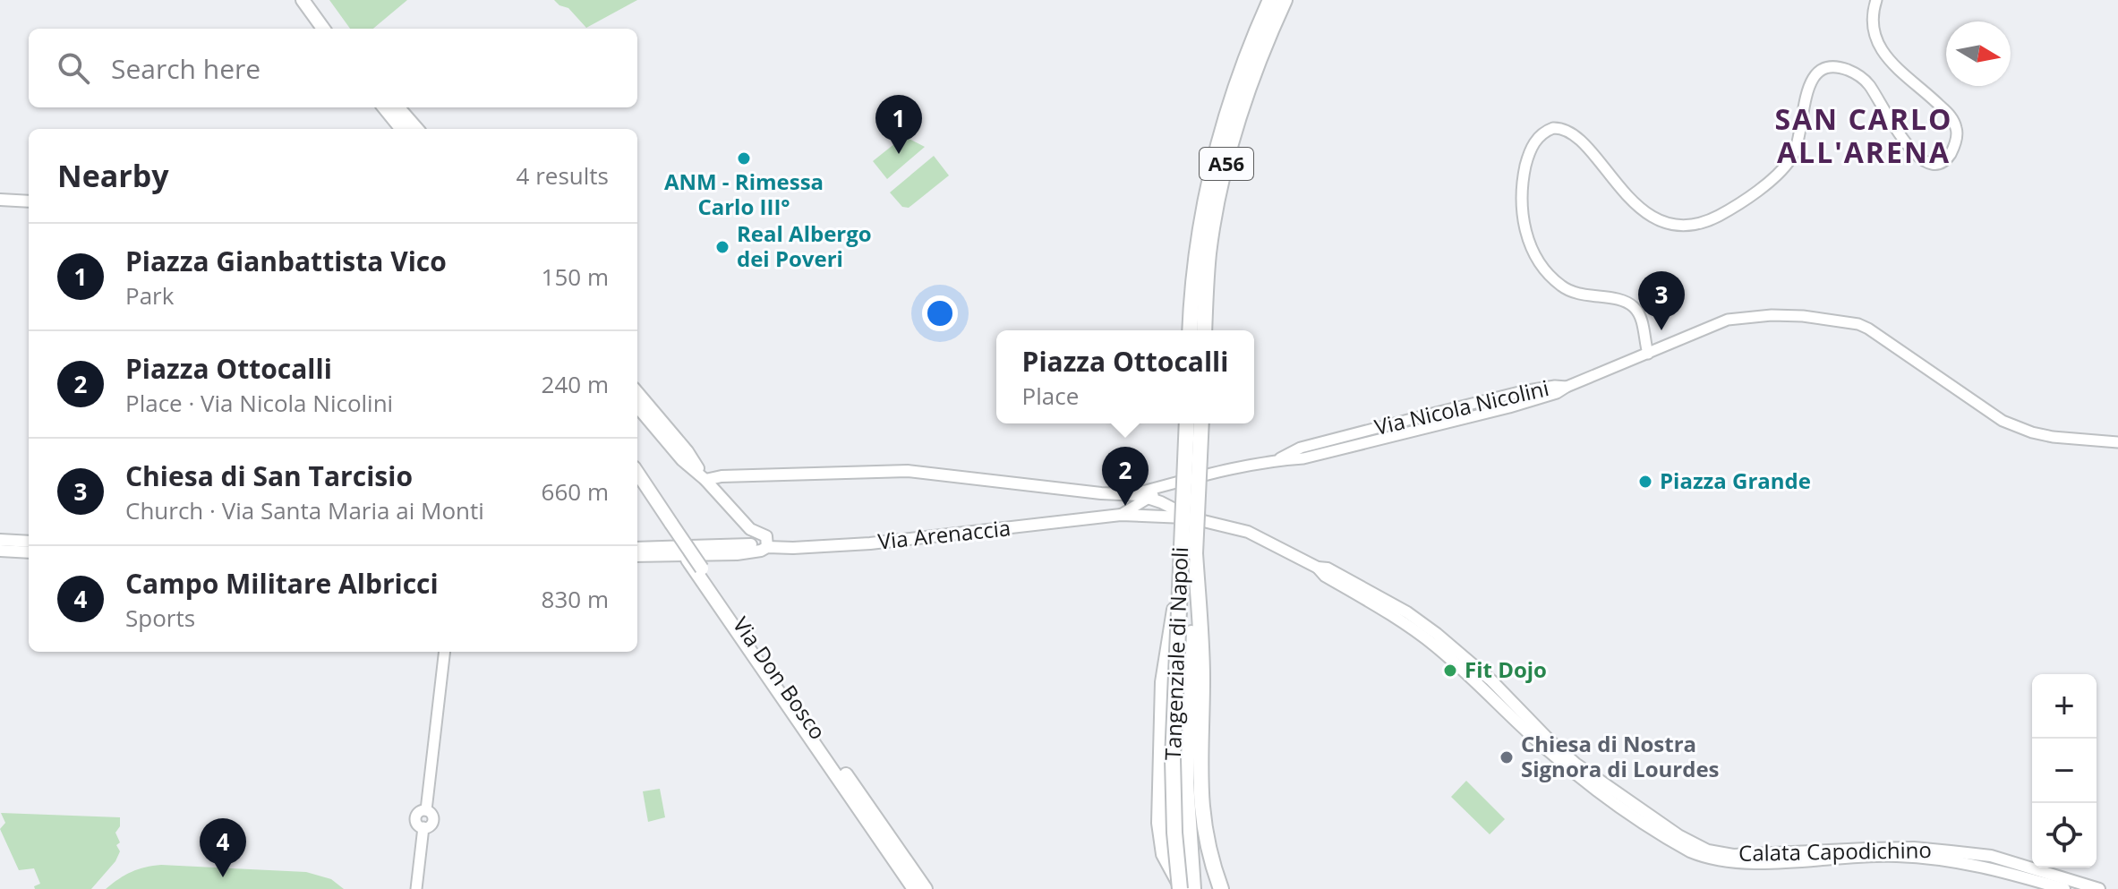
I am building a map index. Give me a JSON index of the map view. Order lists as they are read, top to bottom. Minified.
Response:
{"streets":{"highway":["A56","Tangenziale di Napoli"],"main road":["Via Arenaccia","Via Don Bosco","Calata Capodichino"],"street":["Via Nicola Nicolini"]},"crossings":[["Via Nicola Nicolini","Via Arenaccia"],["Via Nicola Nicolini","Calata Capodichino"],["Via Arenaccia","Calata Capodichino"]],"districts":["SAN CARLO ALL'ARENA"],"places":["ANM - Rimessa Carlo III°","Real Albergo dei Poveri","Piazza Grande","Fit Dojo","Chiesa di Nostra Signora di Lourdes"],"north":"right","page":{"search":"Search here","pins":["1","3","2","4"],"heading":["Nearby","4 results"],"list":[{"mark":"1","name":"Piazza Gianbattista Vico","note":"Park","value":"150 m"},{"mark":"2","name":"Piazza Ottocalli","note":"Place · Via Nicola Nicolini","value":"240 m"},{"mark":"3","name":"Chiesa di San Tarcisio","note":"Church · Via Santa Maria ai Monti","value":"660 m"},{"mark":"4","name":"Campo Militare Albricci","note":"Sports","value":"830 m"}],"popup":["Piazza Ottocalli","Place"],"map_buttons":["+","−"]}}
